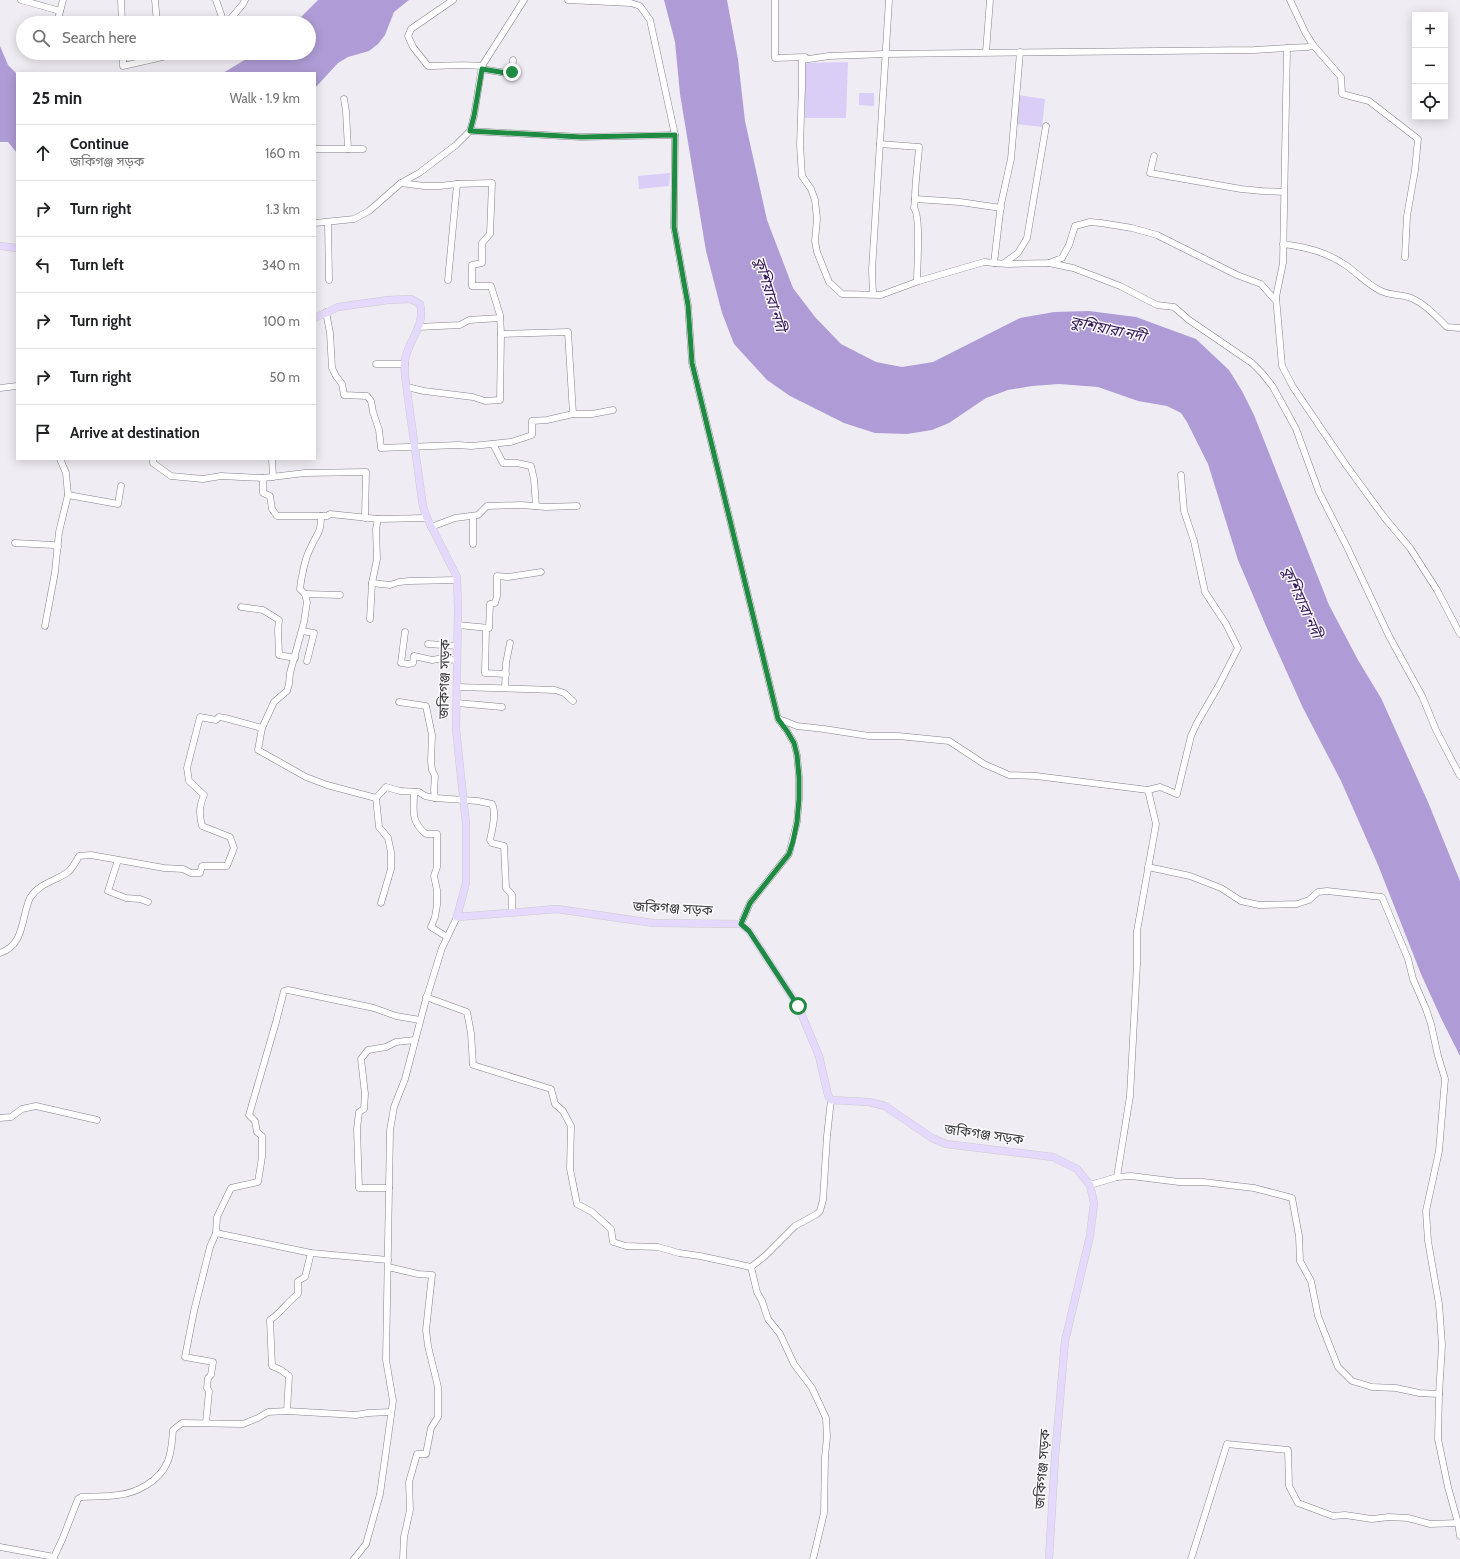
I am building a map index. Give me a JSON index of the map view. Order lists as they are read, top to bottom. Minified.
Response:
{"streets":{"main road":["জকিগঞ্জ সড়ক"]},"water":["কুশিয়ারা নদী"],"page":{"map_buttons":["+","−"],"search":"Search here","heading":["25 min","Walk · 1.9 km"],"list":[["Continue","জকিগঞ্জ সড়ক","160 m"],["Turn right","1.3 km"],["Turn left","340 m"],["Turn right","100 m"],["Turn right","50 m"],"Arrive at destination"]}}
